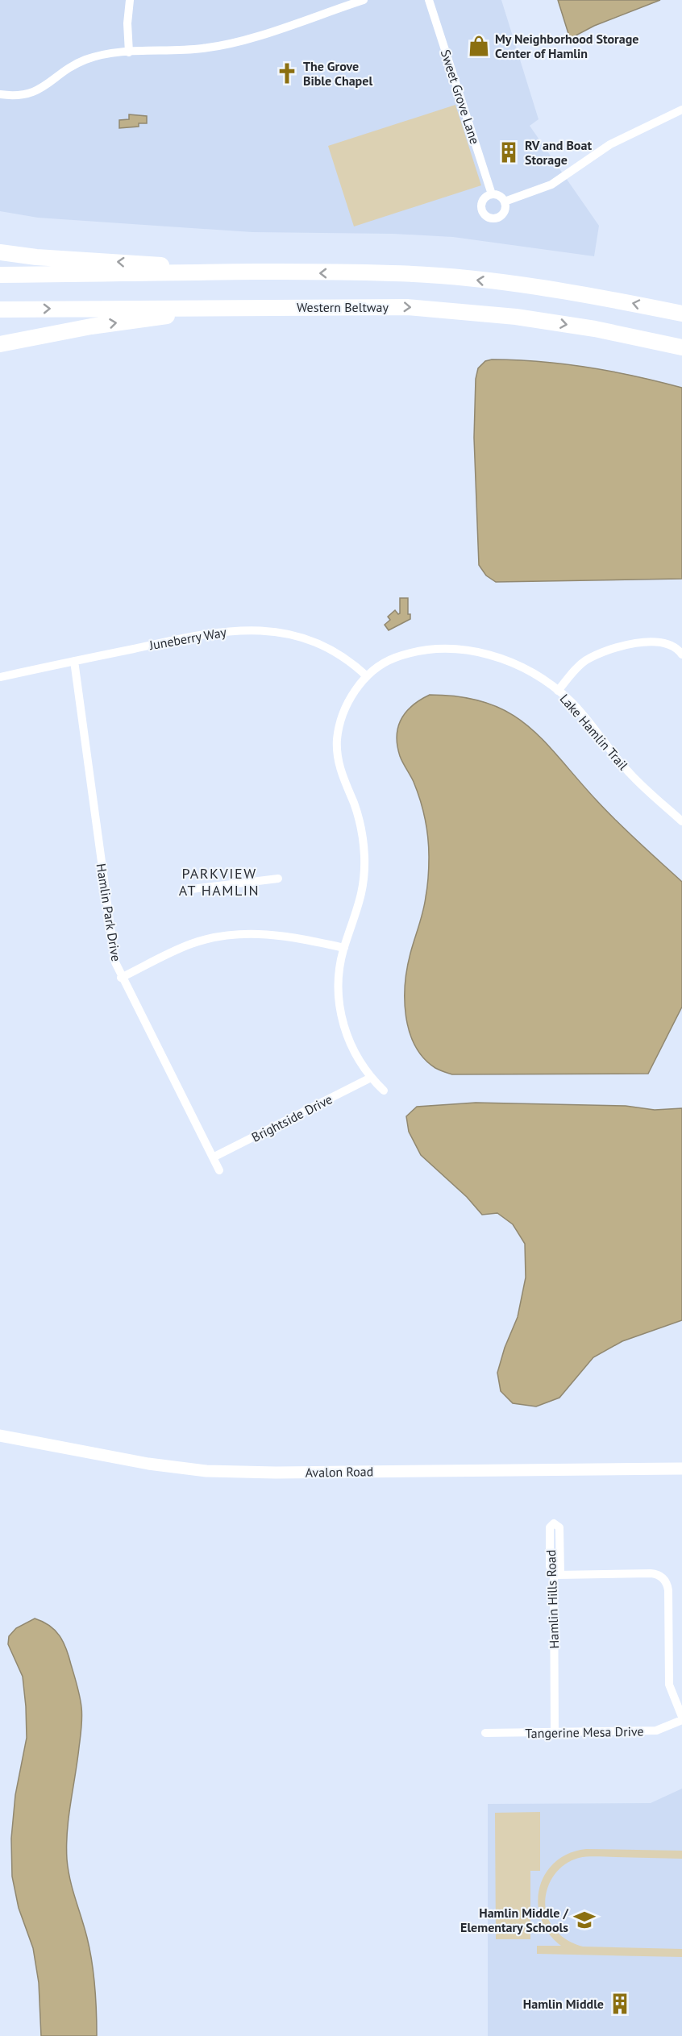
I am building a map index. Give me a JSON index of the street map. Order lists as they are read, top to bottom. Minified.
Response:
{"streets":{"highway":["Western Beltway"],"main road":["Avalon Road"],"street":["Sweet Grove Lane","Juneberry Way","Lake Hamlin Trail","Hamlin Park Drive","Brightside Drive","Hamlin Hills Road","Tangerine Mesa Drive"]},"crossings":[["Juneberry Way","Lake Hamlin Trail"],["Juneberry Way","Hamlin Park Drive"],["Lake Hamlin Trail","Brightside Drive"],["Hamlin Park Drive","Brightside Drive"],["Hamlin Hills Road","Tangerine Mesa Drive"]],"districts":["PARKVIEW AT HAMLIN"],"places":{"shop":["My Neighborhood Storage Center of Hamlin"],"church":["The Grove Bible Chapel"],"building":["RV and Boat Storage","Hamlin Middle"],"school or university":["Hamlin Middle / Elementary Schools"]}}
